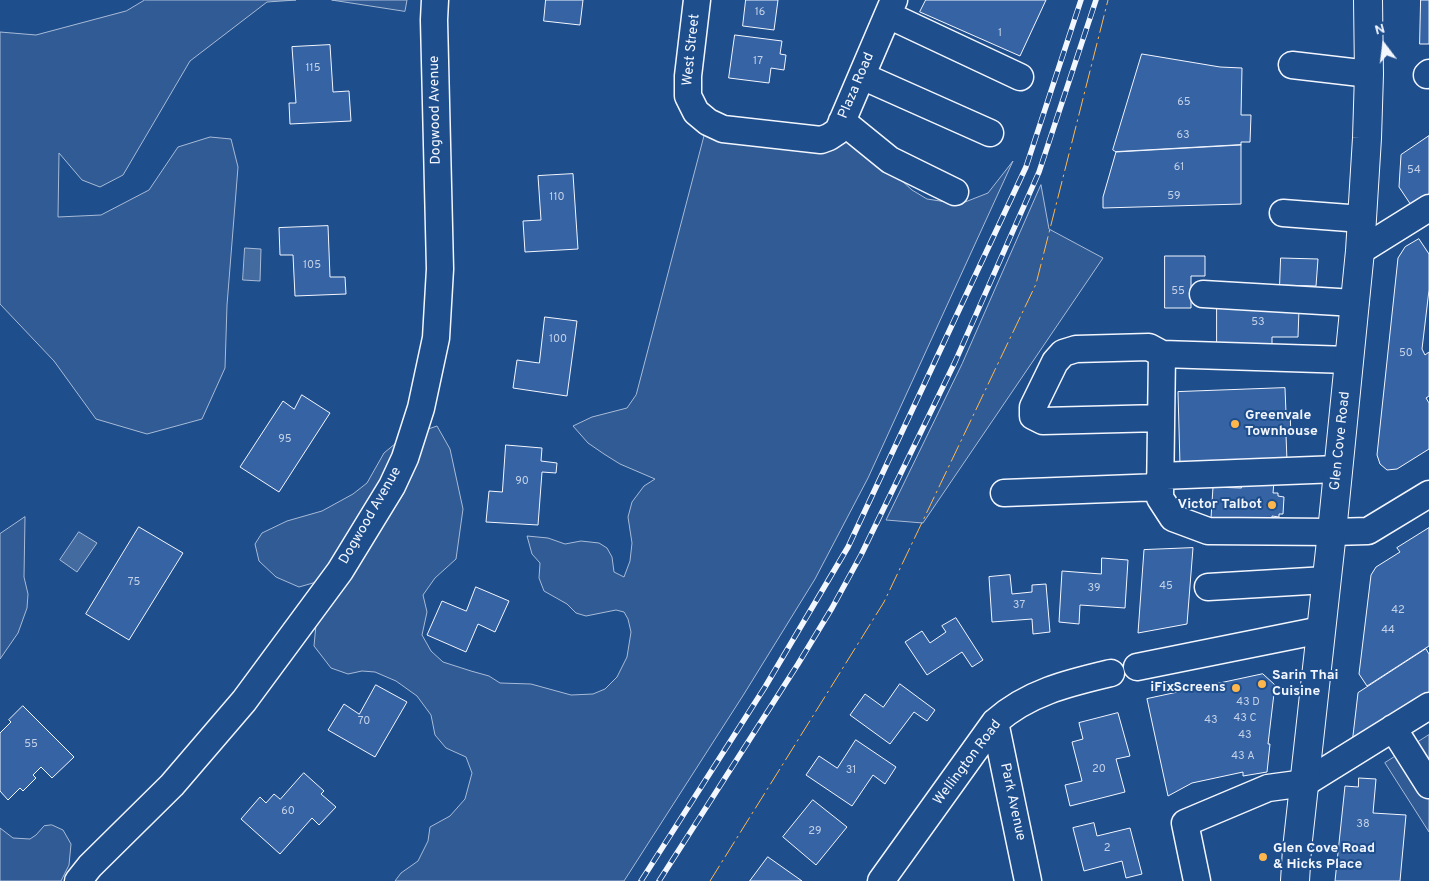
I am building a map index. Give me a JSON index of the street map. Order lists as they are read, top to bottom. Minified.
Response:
{"streets":{"main road":["Glen Cove Road"],"street":["West Street","Plaza Road","Dogwood Avenue","Wellington Road","Park Avenue"]},"crossings":[["West Street","Plaza Road"],["Wellington Road","Park Avenue"]],"places":["Greenvale Townhouse","Victor Talbot","Sarin Thai Cuisine","iFixScreens","Glen Cove Road & Hicks Place"],"house_numbers":["16","1","17","115","65","63","61","54","59","110","105","55","53","100","50","95","90","75","45","39","37","42","44","43 D","43 C","43","70","43","55","43 A","20","31","60","38","29","2"],"north":"top"}
